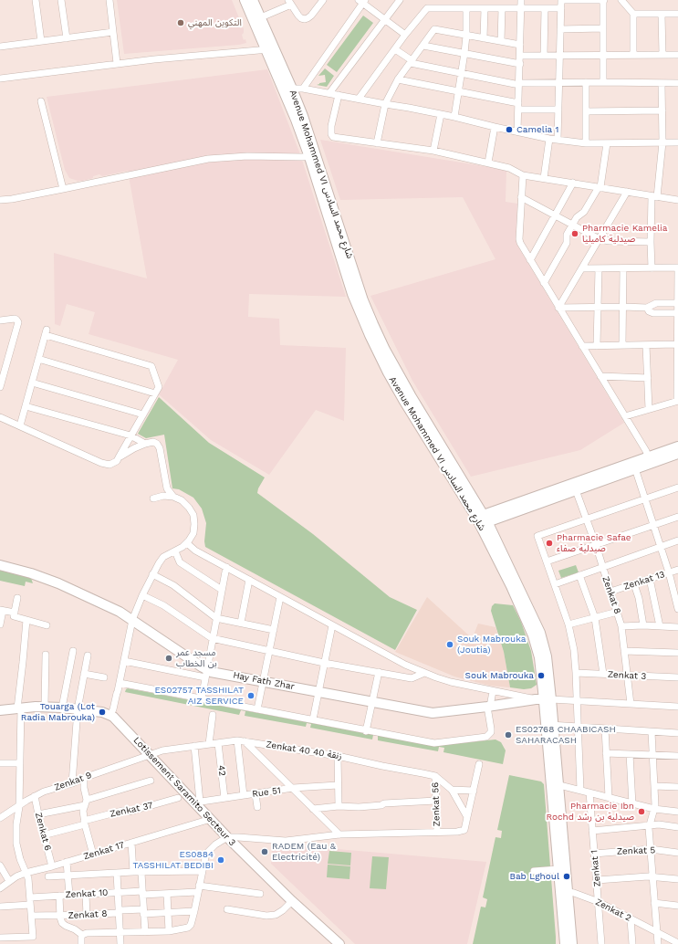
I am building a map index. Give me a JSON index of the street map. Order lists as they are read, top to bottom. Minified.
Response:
{"streets":{"street":["Avenue Mohammed VI شارع محمد السادس","Zenkat 13","Zenkat 8","Zenkat 3","Hay Fath Zhar","Zenkat 40 زنقة 40","42","Zenkat 9","Lotissement Saramito Secteur 3","Rue 51","Zenkat 56","Zenkat 37","Zenkat 6","Zenkat 17","Zenkat 5","Zenkat 1","Zenkat 10","Zenkat 2"]},"crossings":[["Avenue Mohammed VI شارع محمد السادس","Hay Fath Zhar"],["Avenue Mohammed VI شارع محمد السادس","Zenkat 2"],["Zenkat 13","Zenkat 8"],["Zenkat 8","Zenkat 3"],["Zenkat 40 زنقة 40","42"],["Zenkat 40 زنقة 40","Zenkat 9"],["Zenkat 40 زنقة 40","Lotissement Saramito Secteur 3"],["Zenkat 40 زنقة 40","Zenkat 56"],["42","Rue 51"],["Zenkat 9","Lotissement Saramito Secteur 3"],["Zenkat 9","Zenkat 6"],["Lotissement Saramito Secteur 3","Rue 51"],["Lotissement Saramito Secteur 3","Zenkat 17"],["Zenkat 37","Zenkat 6"],["Zenkat 6","Zenkat 17"],["Zenkat 5","Zenkat 1"],["Zenkat 1","Zenkat 2"]],"places":["التكوين المهني","Camelia 1","Pharmacie Kamelia صيدلية كاميليا","Pharmacie Safae صيدلية صفاء","Souk Mabrouka (Joutia)","مسجد عمر بن الخطاب","Souk Mabrouka","ES02757 TASSHILAT AIZ SERVICE","Touarga (Lot Radia Mabrouka)","ES02768 CHAABICASH SAHARACASH","Pharmacie Ibn Rochd صيدلية بن رشد","RADEM (Eau & Electricité)","ES0884 TASSHILAT BEDIBI","Bab Lghoul"]}
